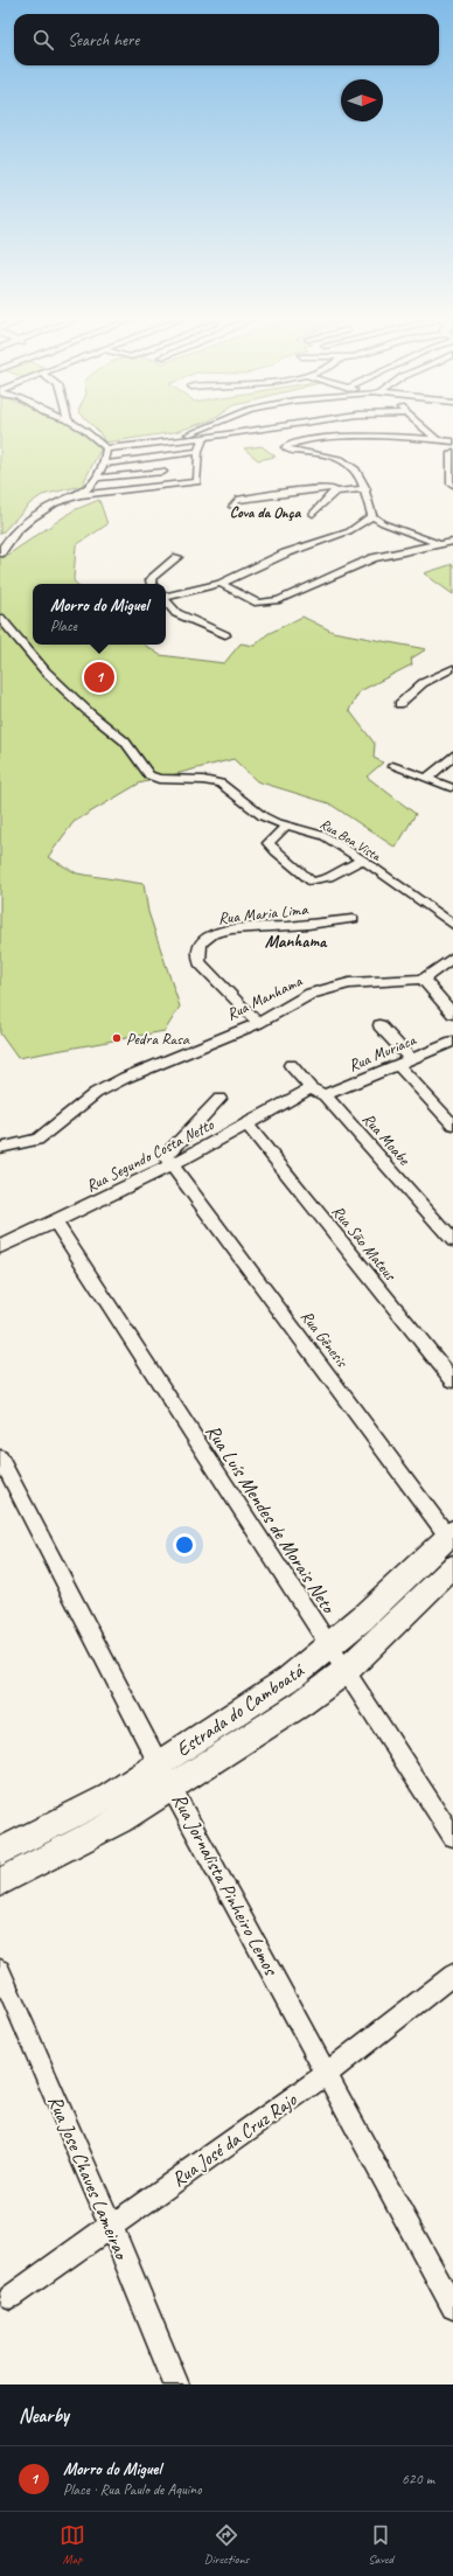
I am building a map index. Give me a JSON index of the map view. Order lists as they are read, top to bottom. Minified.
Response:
{"streets":{"main road":["Estrada do Camboatá"],"street":["Rua Boa Vista","Rua Maria Lima","Rua Manhama","Rua Muriaca","Rua Moabe","Rua Segundo Costa Netto","Rua São Mateus","Rua Gênesis","Rua Luís Mendes de Morais Neto","Rua Jornalista Pinheiro Lemos","Rua José da Cruz Rajo","Rua Jose Chaves Lameirao"]},"crossings":[["Rua Maria Lima","Rua Manhama"],["Rua Muriaca","Rua Moabe"],["Rua Moabe","Rua Segundo Costa Netto"],["Rua Segundo Costa Netto","Rua São Mateus"],["Rua Segundo Costa Netto","Rua Gênesis"],["Rua Segundo Costa Netto","Rua Luís Mendes de Morais Neto"],["Rua Gênesis","Estrada do Camboatá"],["Rua Luís Mendes de Morais Neto","Estrada do Camboatá"],["Estrada do Camboatá","Rua Jornalista Pinheiro Lemos"],["Rua Jornalista Pinheiro Lemos","Rua José da Cruz Rajo"],["Rua José da Cruz Rajo","Rua Jose Chaves Lameirao"]],"districts":["Cova da Onça","Manhama"],"places":["Pedra Rasa"],"north":"right","page":{"search":"Search here","popup":["Morro do Miguel","Place"],"pins":"1","heading":"Nearby","list":[{"mark":"1","name":"Morro do Miguel","note":"Place · Rua Paulo de Aquino","value":"620 m"}],"nav":["Map","Directions","Saved"]}}
